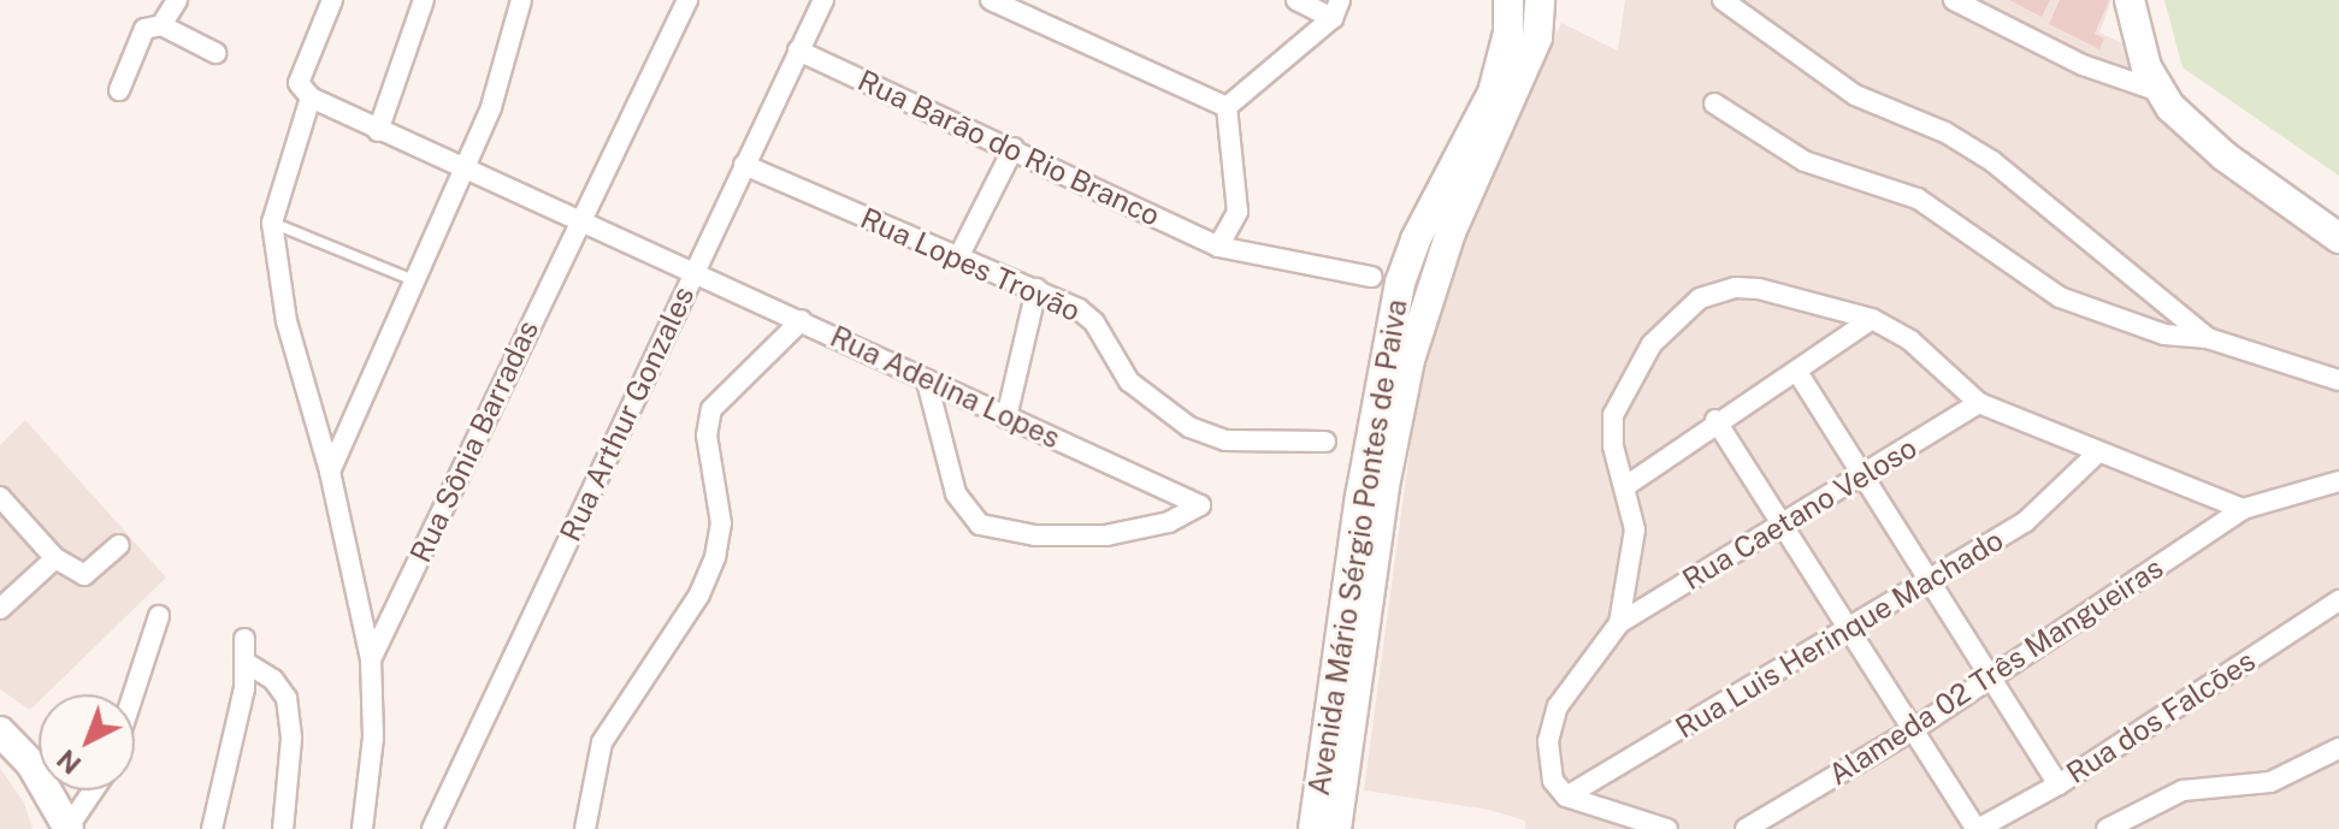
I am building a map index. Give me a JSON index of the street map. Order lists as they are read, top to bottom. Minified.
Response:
{"streets":{"main road":["Avenida Mário Sérgio Pontes de Paiva"],"street":["Rua Barão do Rio Branco","Rua Lopes Trovão","Rua Adelina Lopes","Rua Arthur Gonzales","Rua Sônia Barradas","Rua Caetano Veloso","Rua Luis Herinque Machado","Alameda 02 Três Mangueiras","Rua dos Falcões"]},"crossings":[["Rua Barão do Rio Branco","Rua Arthur Gonzales"],["Rua Lopes Trovão","Rua Arthur Gonzales"],["Rua Adelina Lopes","Rua Arthur Gonzales"],["Rua Adelina Lopes","Rua Sônia Barradas"]],"north":"bottom left"}
